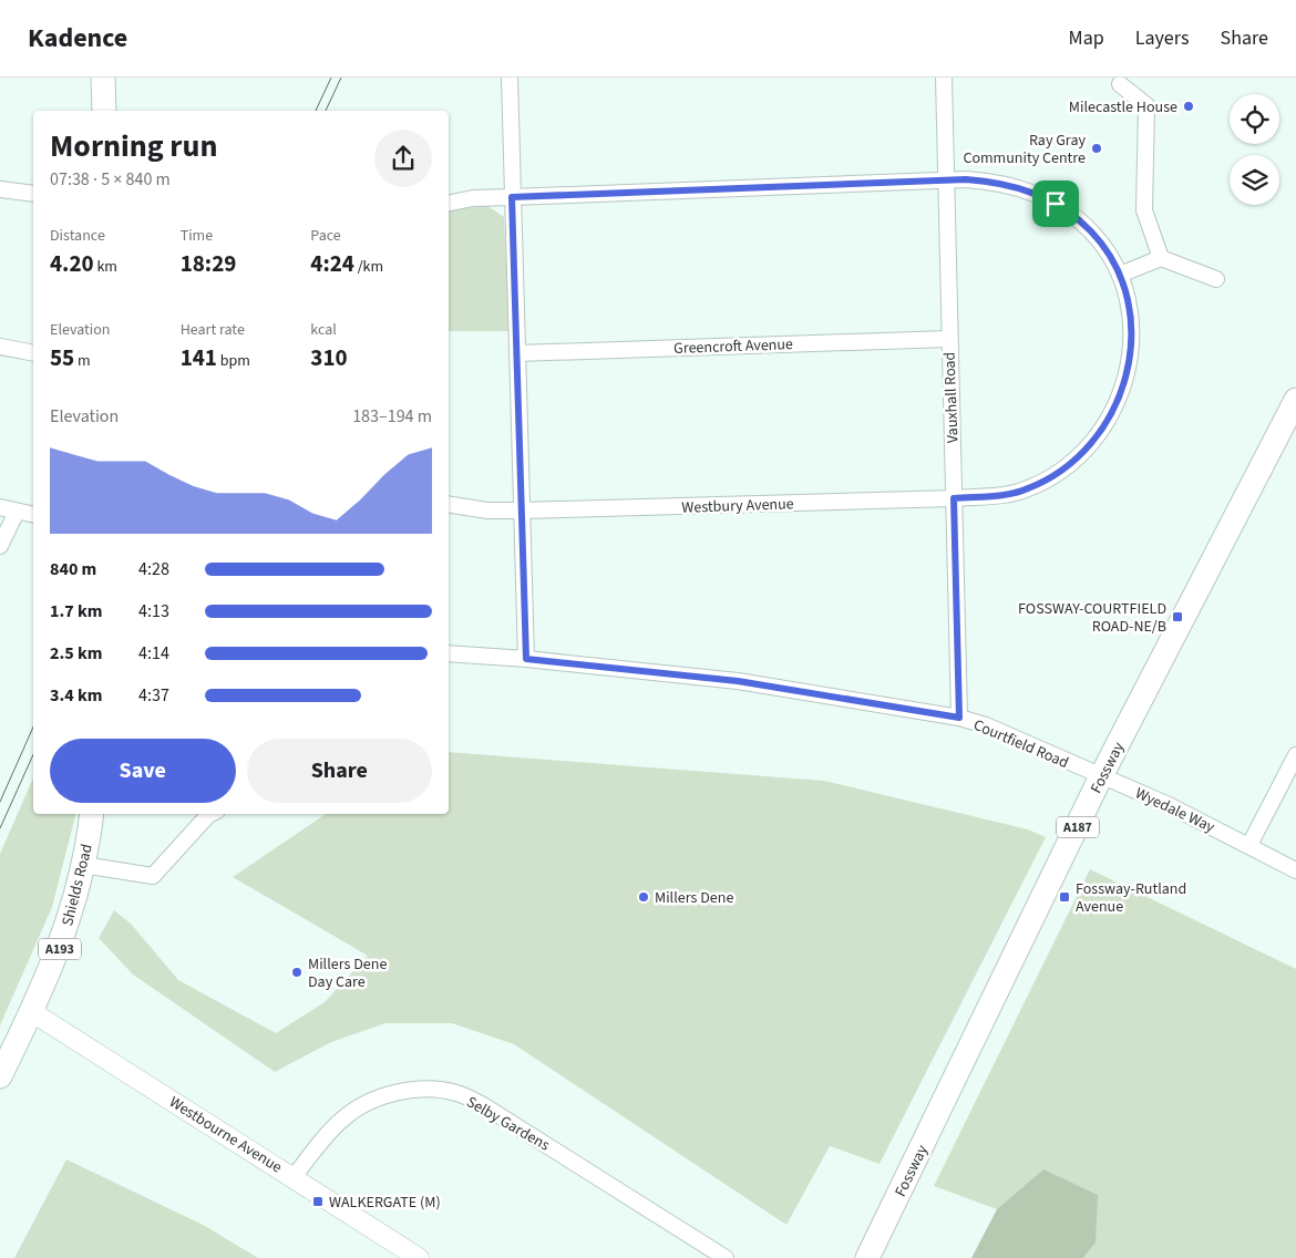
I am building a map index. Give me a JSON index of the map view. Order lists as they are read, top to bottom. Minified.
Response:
{"streets":{"main road":["Fossway","A187","Shields Road","A193"],"street":["Greencroft Avenue","Vauxhall Road","Westbury Avenue","Courtfield Road","Wyedale Way","Selby Gardens","Westbourne Avenue"]},"crossings":[["Greencroft Avenue","Vauxhall Road"],["Vauxhall Road","Westbury Avenue"],["Vauxhall Road","Courtfield Road"],["Courtfield Road","Fossway"],["Courtfield Road","Wyedale Way"],["Fossway","Wyedale Way"],["Shields Road","Westbourne Avenue"],["Selby Gardens","Westbourne Avenue"]],"places":{"other":["Milecastle House","Ray Gray Community Centre","Millers Dene","Millers Dene Day Care"],"transit":["FOSSWAY-COURTFIELD ROAD-NE/B","Fossway-Rutland Avenue","WALKERGATE (M)"]},"page":{"header":"Kadence","nav":["Map","Layers","Share"],"heading":["Morning run","07:38 · 5 × 840 m"],"stats":[["Distance","4.20 km"],["Time","18:29"],["Pace","4:24 /km"],["Elevation","55 m"],["Heart rate","141 bpm"],["kcal","310"]],"chart":["Elevation","183–194 m"],"list":[{"name":"840 m","note":"4:28"},{"name":"1.7 km","note":"4:13"},{"name":"2.5 km","note":"4:14"},{"name":"3.4 km","note":"4:37"}],"buttons":["Save","Share"]}}
